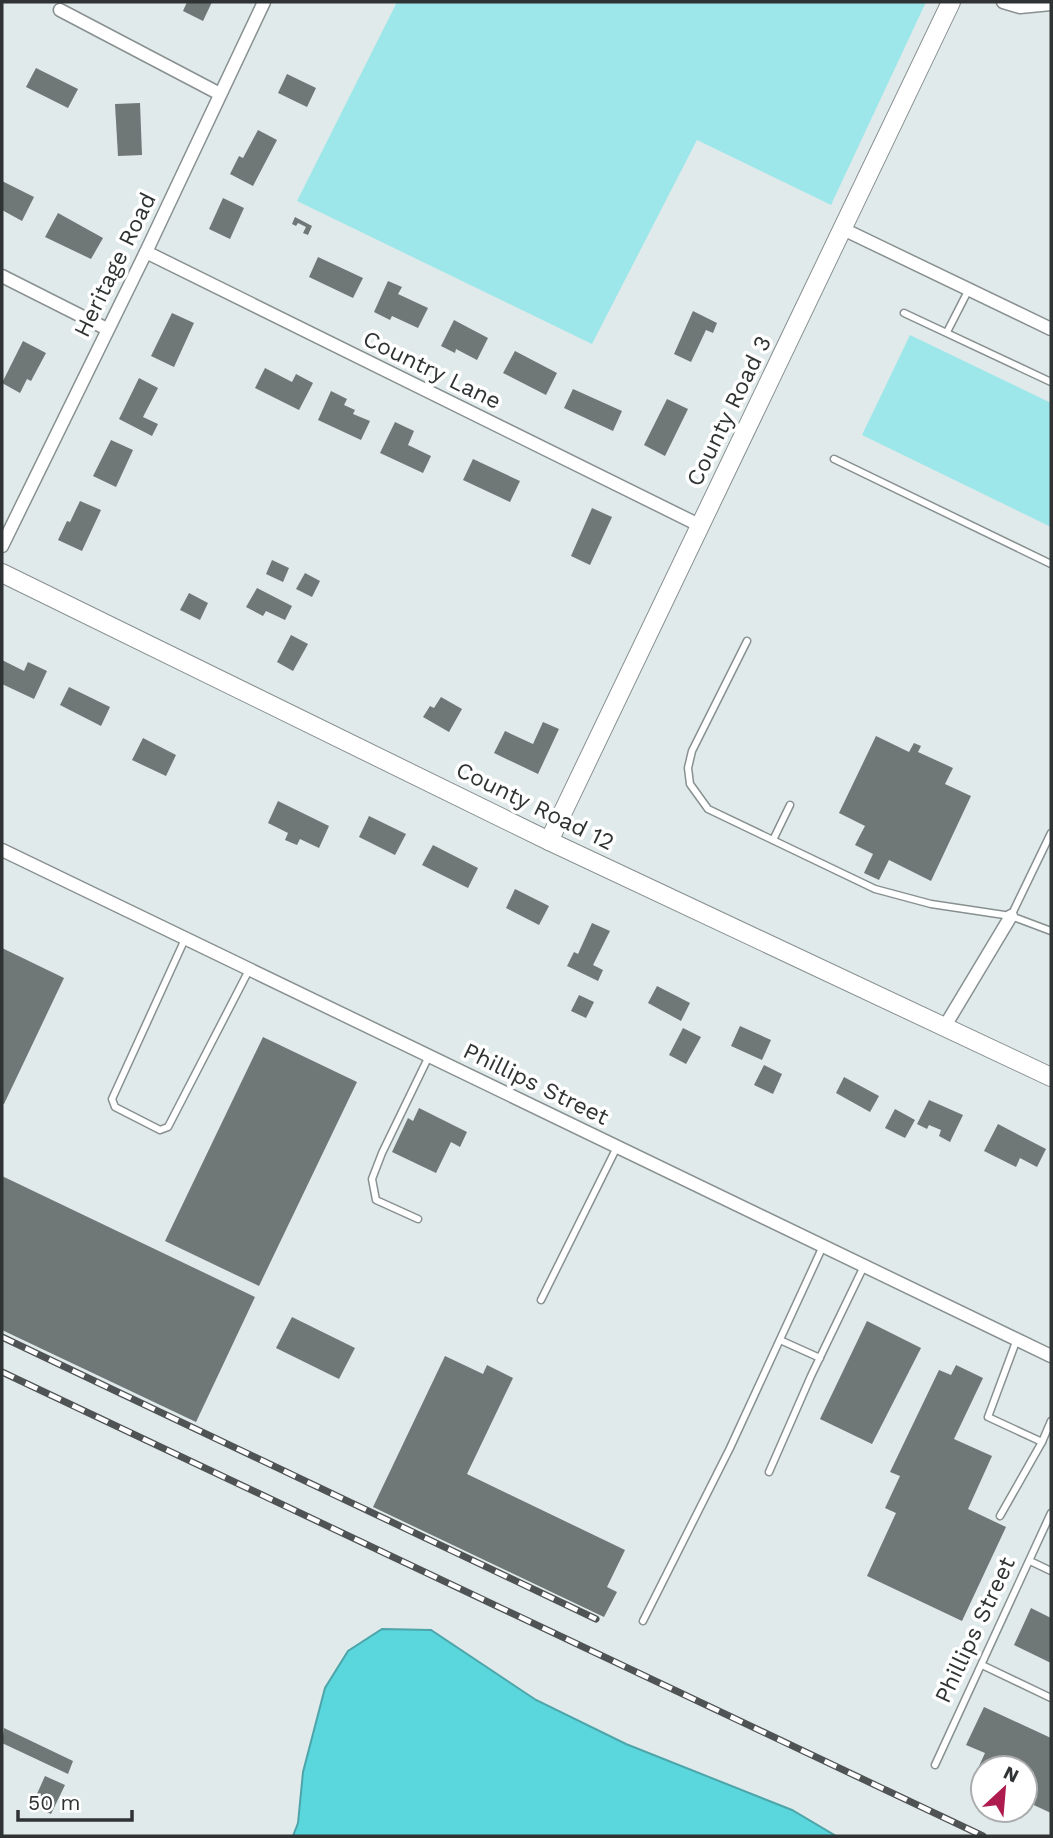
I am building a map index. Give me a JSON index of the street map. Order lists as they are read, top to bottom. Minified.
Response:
{"streets":{"main road":["County Road 3","County Road 12"],"street":["Heritage Road","Country Lane","Phillips Street"]},"crossings":[["Heritage Road","Country Lane"],["Country Lane","County Road 3"],["County Road 3","County Road 12"]],"scale_bar":"50 m","north":"top right"}
